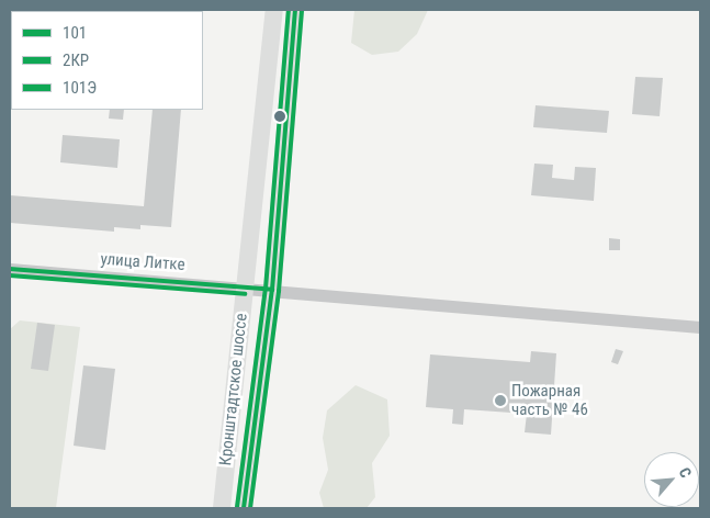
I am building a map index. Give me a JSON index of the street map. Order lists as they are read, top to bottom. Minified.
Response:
{"streets":{"main road":["Кронштадтское шоссе"],"street":["улица Литке"]},"crossings":[["улица Литке","Кронштадтское шоссе"]],"places":["Пожарная часть № 46"],"lines":["transit line 101","transit line 101Э","transit line 2КР"],"legend":["101","2КР","101Э"],"north":"top right"}
